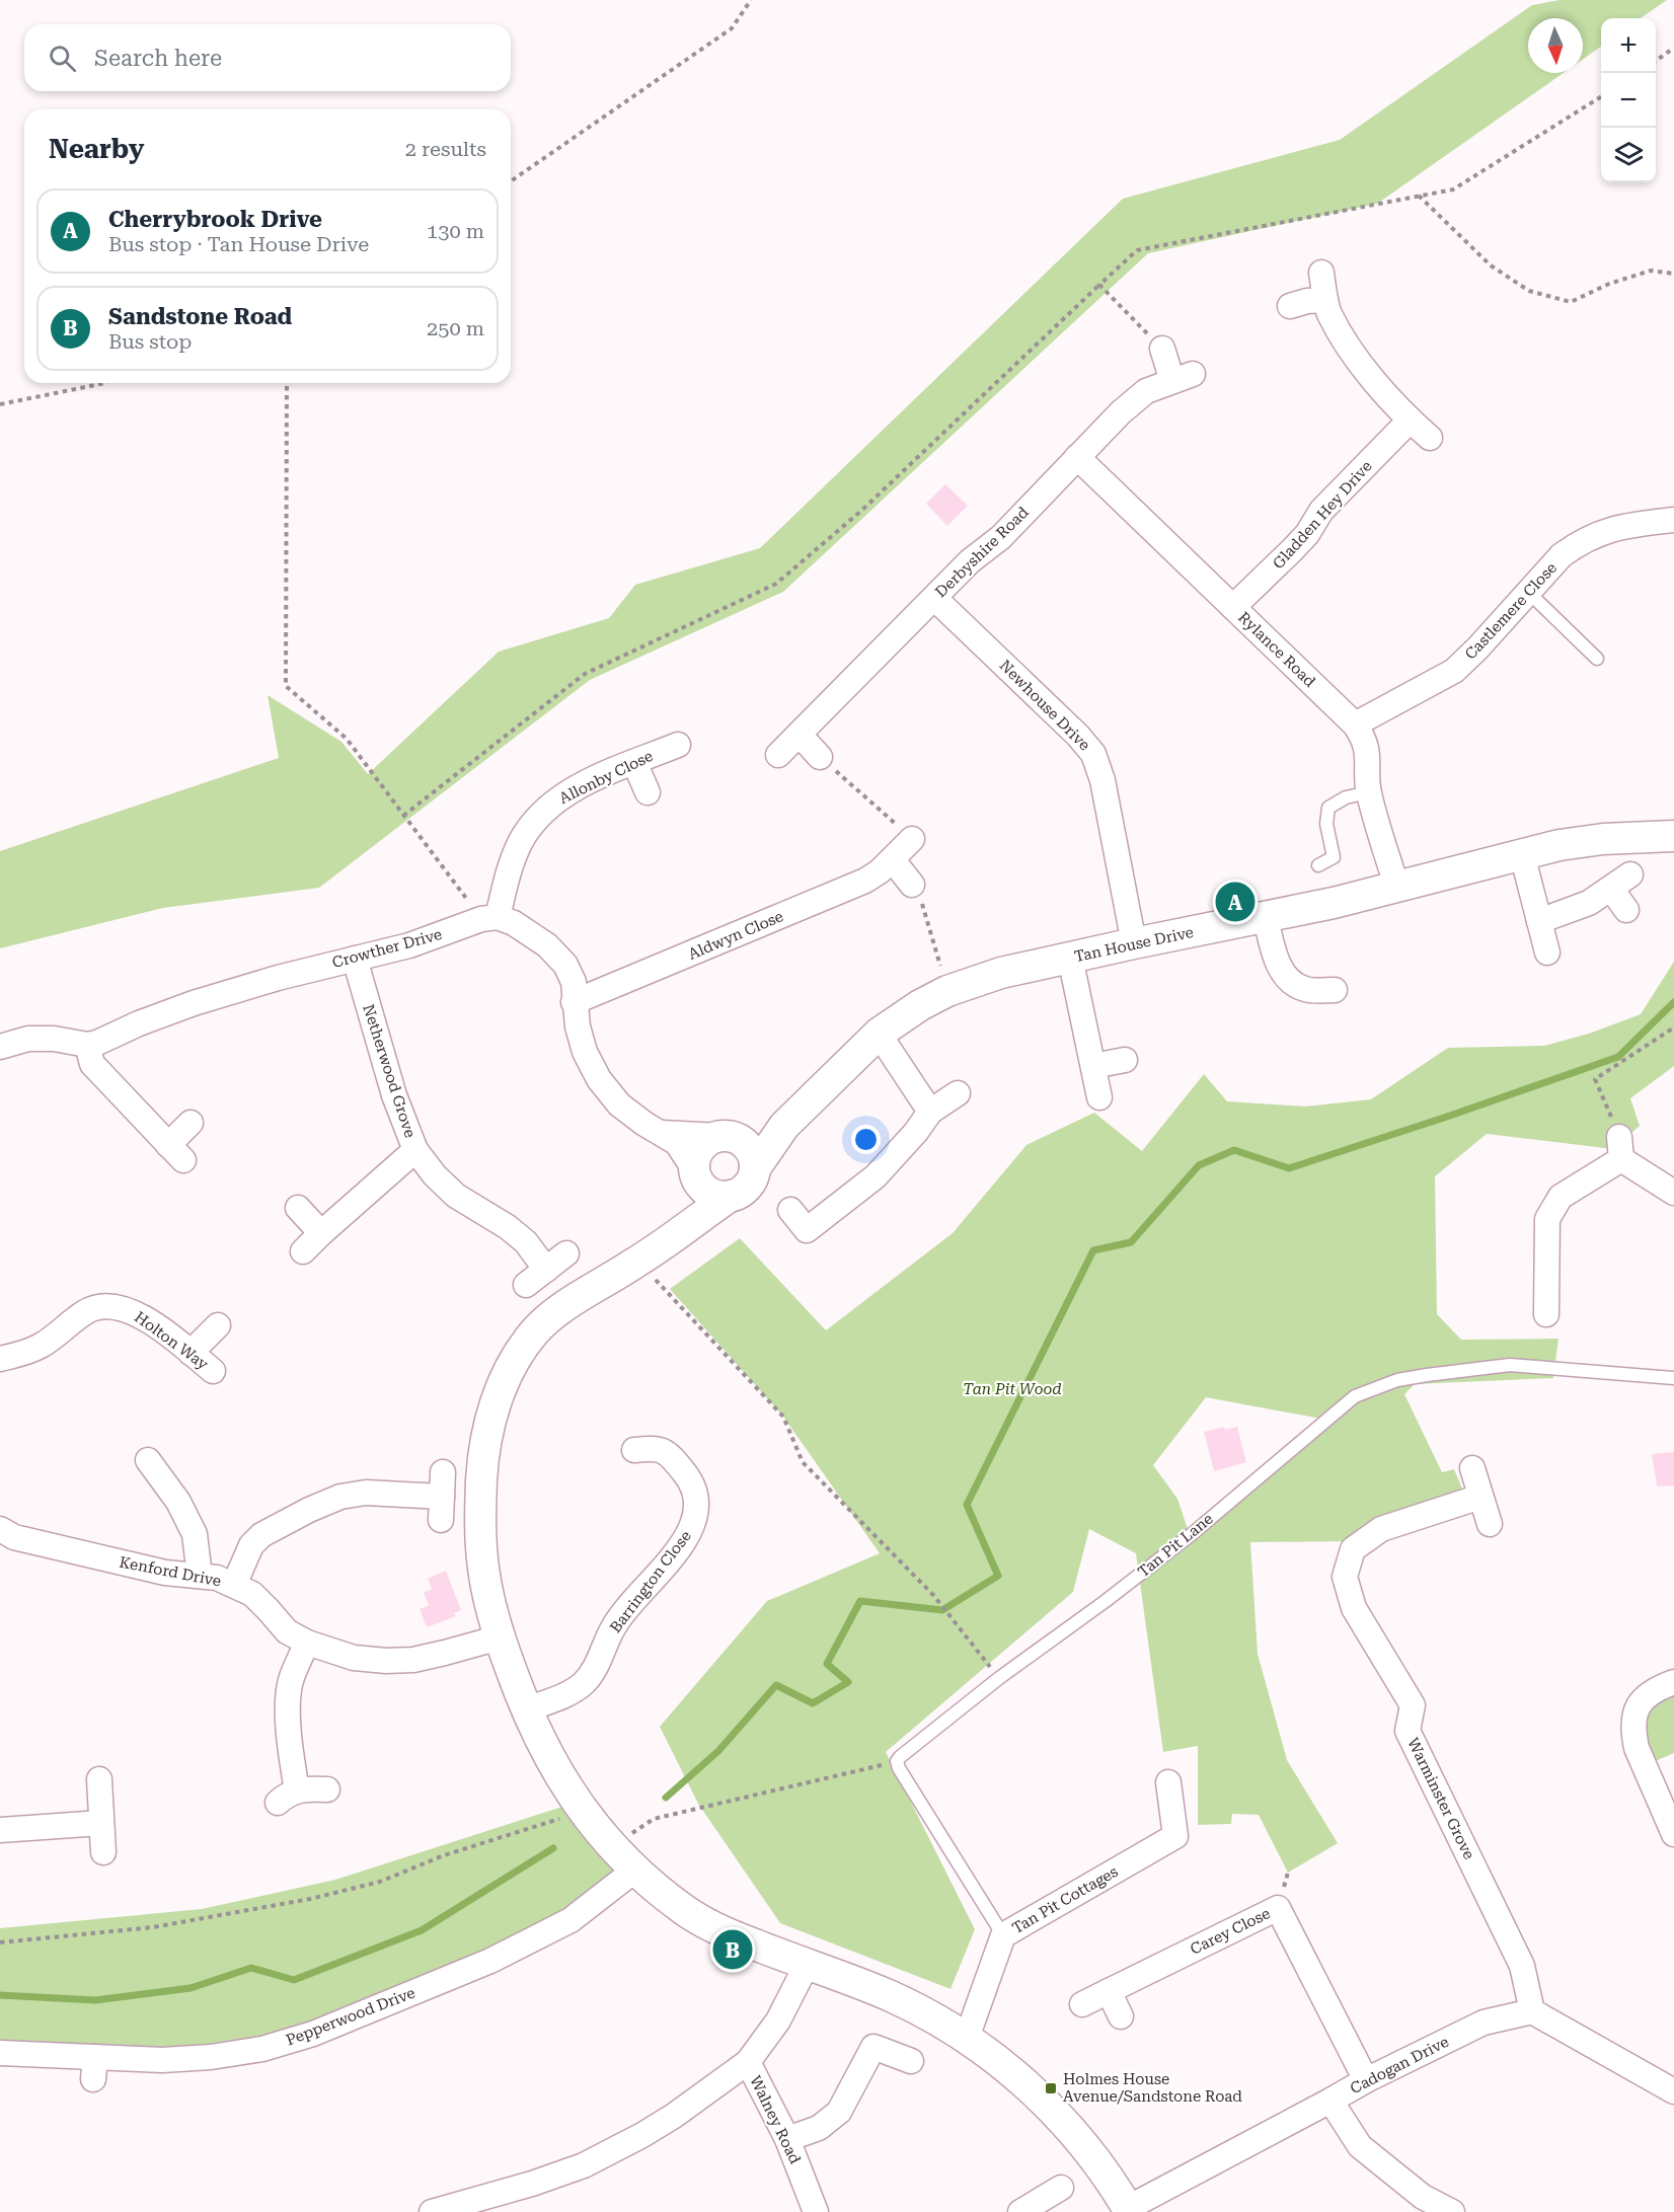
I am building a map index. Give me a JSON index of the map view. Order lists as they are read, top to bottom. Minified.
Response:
{"streets":{"street":["Gladden Hey Drive","Derbyshire Road","Castlemere Close","Rylance Road","Newhouse Drive","Allonby Close","Aldwyn Close","Tan House Drive","Crowther Drive","Netherwood Grove","Holton Way","Kenford Drive","Barrington Close","Warminster Grove","Tan Pit Cottages","Carey Close","Pepperwood Drive","Cadogan Drive","Walney Road"],"lane":["Tan Pit Lane"]},"crossings":[["Gladden Hey Drive","Rylance Road"],["Derbyshire Road","Rylance Road"],["Derbyshire Road","Newhouse Drive"],["Castlemere Close","Rylance Road"],["Rylance Road","Tan House Drive"],["Newhouse Drive","Tan House Drive"],["Allonby Close","Crowther Drive"],["Crowther Drive","Netherwood Grove"],["Warminster Grove","Cadogan Drive"],["Carey Close","Cadogan Drive"]],"parks":["Tan Pit Wood"],"places":{"transit":["Holmes House Avenue/Sandstone Road"]},"north":"bottom","page":{"map_buttons":["+","−"],"search":"Search here","heading":["Nearby","2 results"],"list":[{"mark":"A","name":"Cherrybrook Drive","note":"Bus stop · Tan House Drive","value":"130 m"},{"mark":"B","name":"Sandstone Road","note":"Bus stop","value":"250 m"}],"pins":["A","B"]}}
